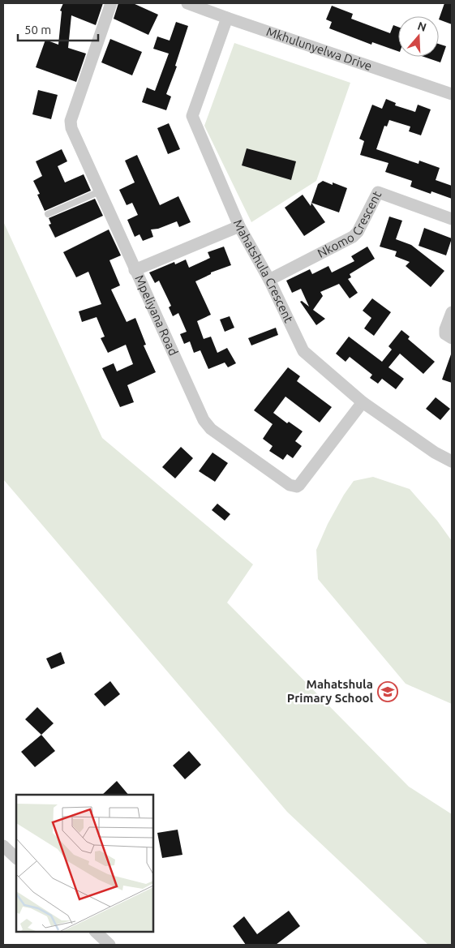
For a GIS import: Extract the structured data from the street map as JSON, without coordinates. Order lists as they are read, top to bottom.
{
  "streets": {
    "street": [
      "Mkhulunyelwa Drive",
      "Nkomo Crescent",
      "Mahatshula Crescent",
      "Mpeliyana Road"
    ]
  },
  "crossings": [
    ["Mkhulunyelwa Drive", "Mahatshula Crescent"],
    ["Nkomo Crescent", "Mahatshula Crescent"],
    ["Mahatshula Crescent", "Mpeliyana Road"]
  ],
  "places": {
    "school or university": ["Mahatshula Primary School"]
  },
  "scale_bar": "50 m",
  "north": "top"
}
